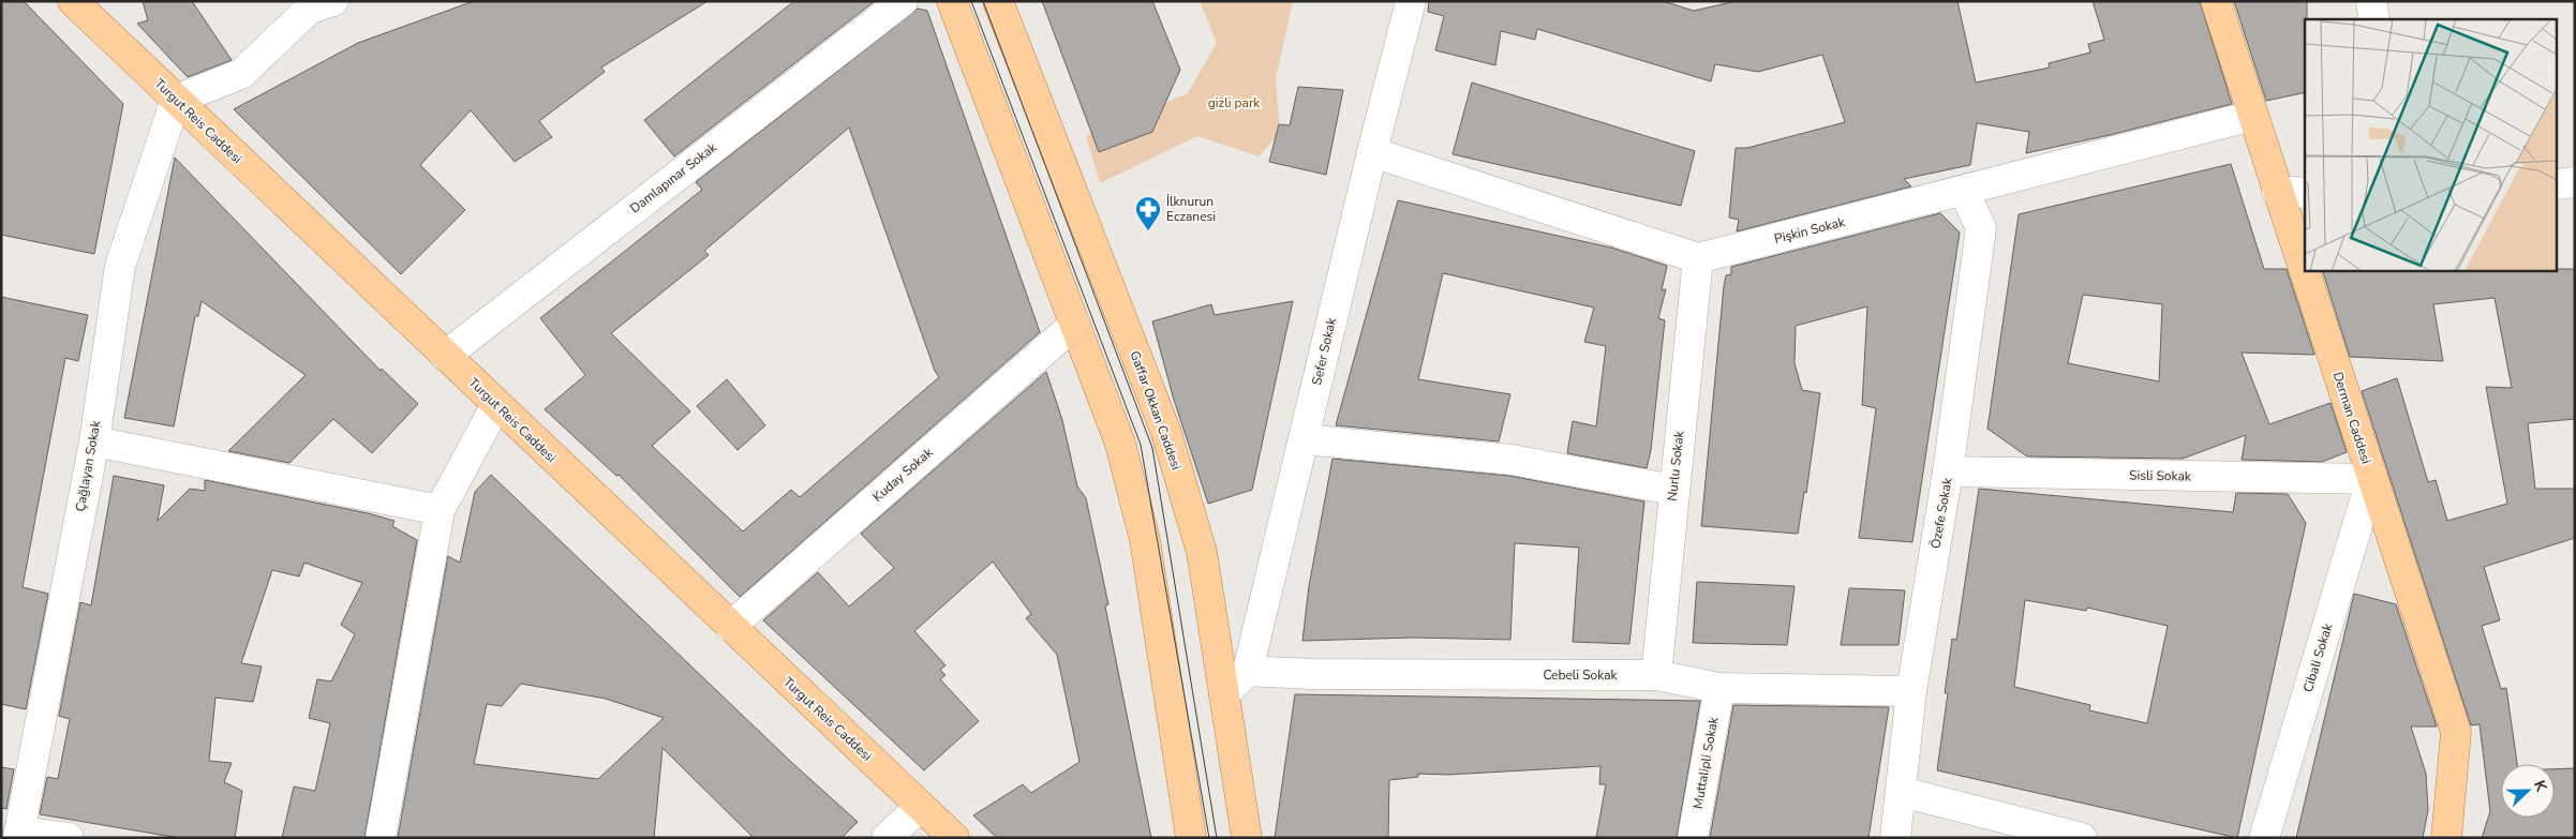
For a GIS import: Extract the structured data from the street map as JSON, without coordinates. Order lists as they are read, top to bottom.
{
  "streets": {
    "main road": ["Turgut Reis Caddesi", "Gaffar Okkan Caddesi", "Derman Caddesi"],
    "street": [
      "Damlapınar Sokak",
      "Pişkin Sokak",
      "Sefer Sokak",
      "Çağlayan Sokak",
      "Nurlu Sokak",
      "Kuday Sokak",
      "Sisli Sokak",
      "Özefe Sokak",
      "Cibali Sokak",
      "Cebeli Sokak",
      "Muttalipli Sokak"
    ]
  },
  "crossings": [
    ["Turgut Reis Caddesi", "Damlapınar Sokak"],
    ["Turgut Reis Caddesi", "Çağlayan Sokak"],
    ["Turgut Reis Caddesi", "Kuday Sokak"],
    ["Pişkin Sokak", "Derman Caddesi"],
    ["Pişkin Sokak", "Nurlu Sokak"],
    ["Pişkin Sokak", "Özefe Sokak"],
    ["Sefer Sokak", "Cebeli Sokak"],
    ["Derman Caddesi", "Sisli Sokak"],
    ["Derman Caddesi", "Cibali Sokak"],
    ["Nurlu Sokak", "Cebeli Sokak"],
    ["Sisli Sokak", "Özefe Sokak"],
    ["Sisli Sokak", "Cibali Sokak"],
    ["Özefe Sokak", "Cebeli Sokak"],
    ["Cebeli Sokak", "Muttalipli Sokak"]
  ],
  "parks": ["gizli park"],
  "places": {
    "pharmacy": ["İlknurun Eczanesi"]
  },
  "north": "right"
}
